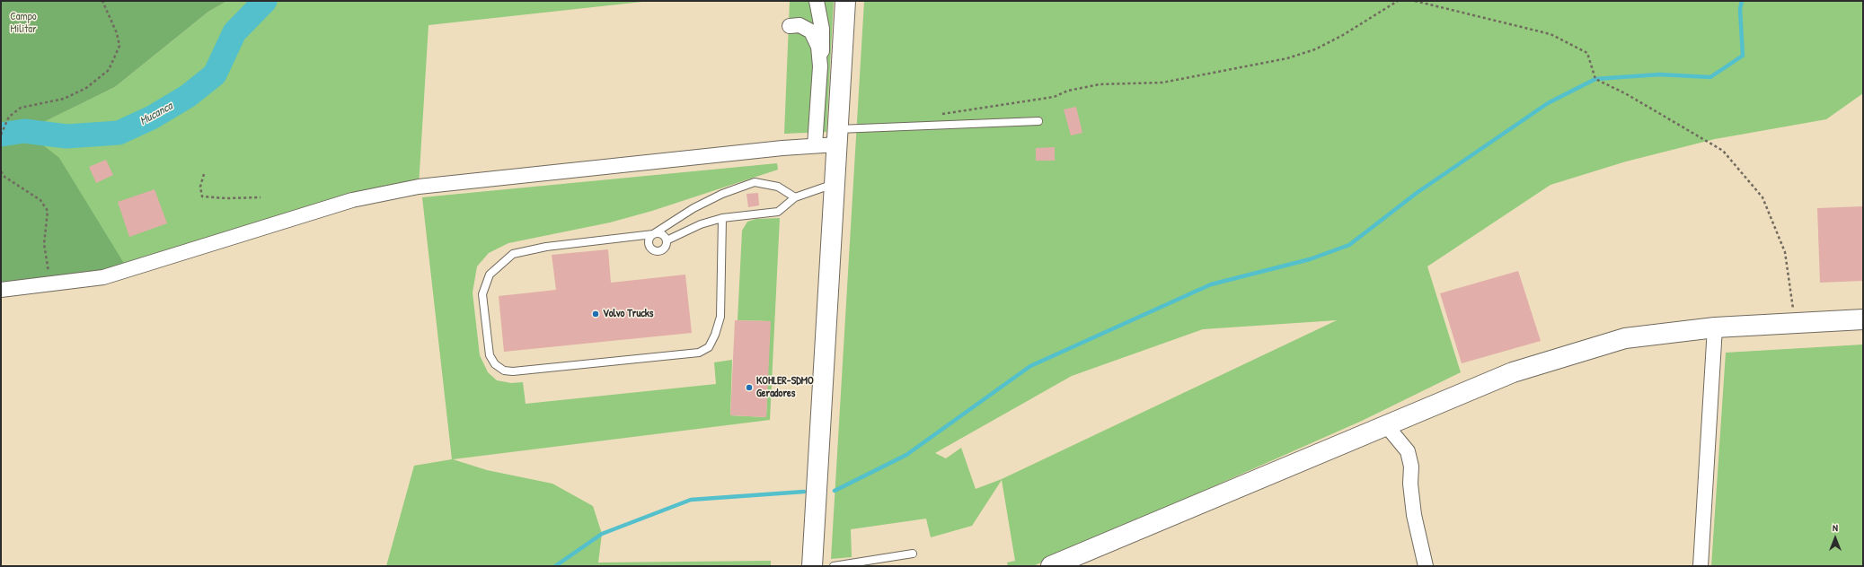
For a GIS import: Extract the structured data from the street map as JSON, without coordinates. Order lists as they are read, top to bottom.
{
  "water": ["Mucanca"],
  "parks": ["Campo Militar"],
  "places": ["Volvo Trucks", "KOHLER-SDMO Geradores"],
  "north": "top"
}
